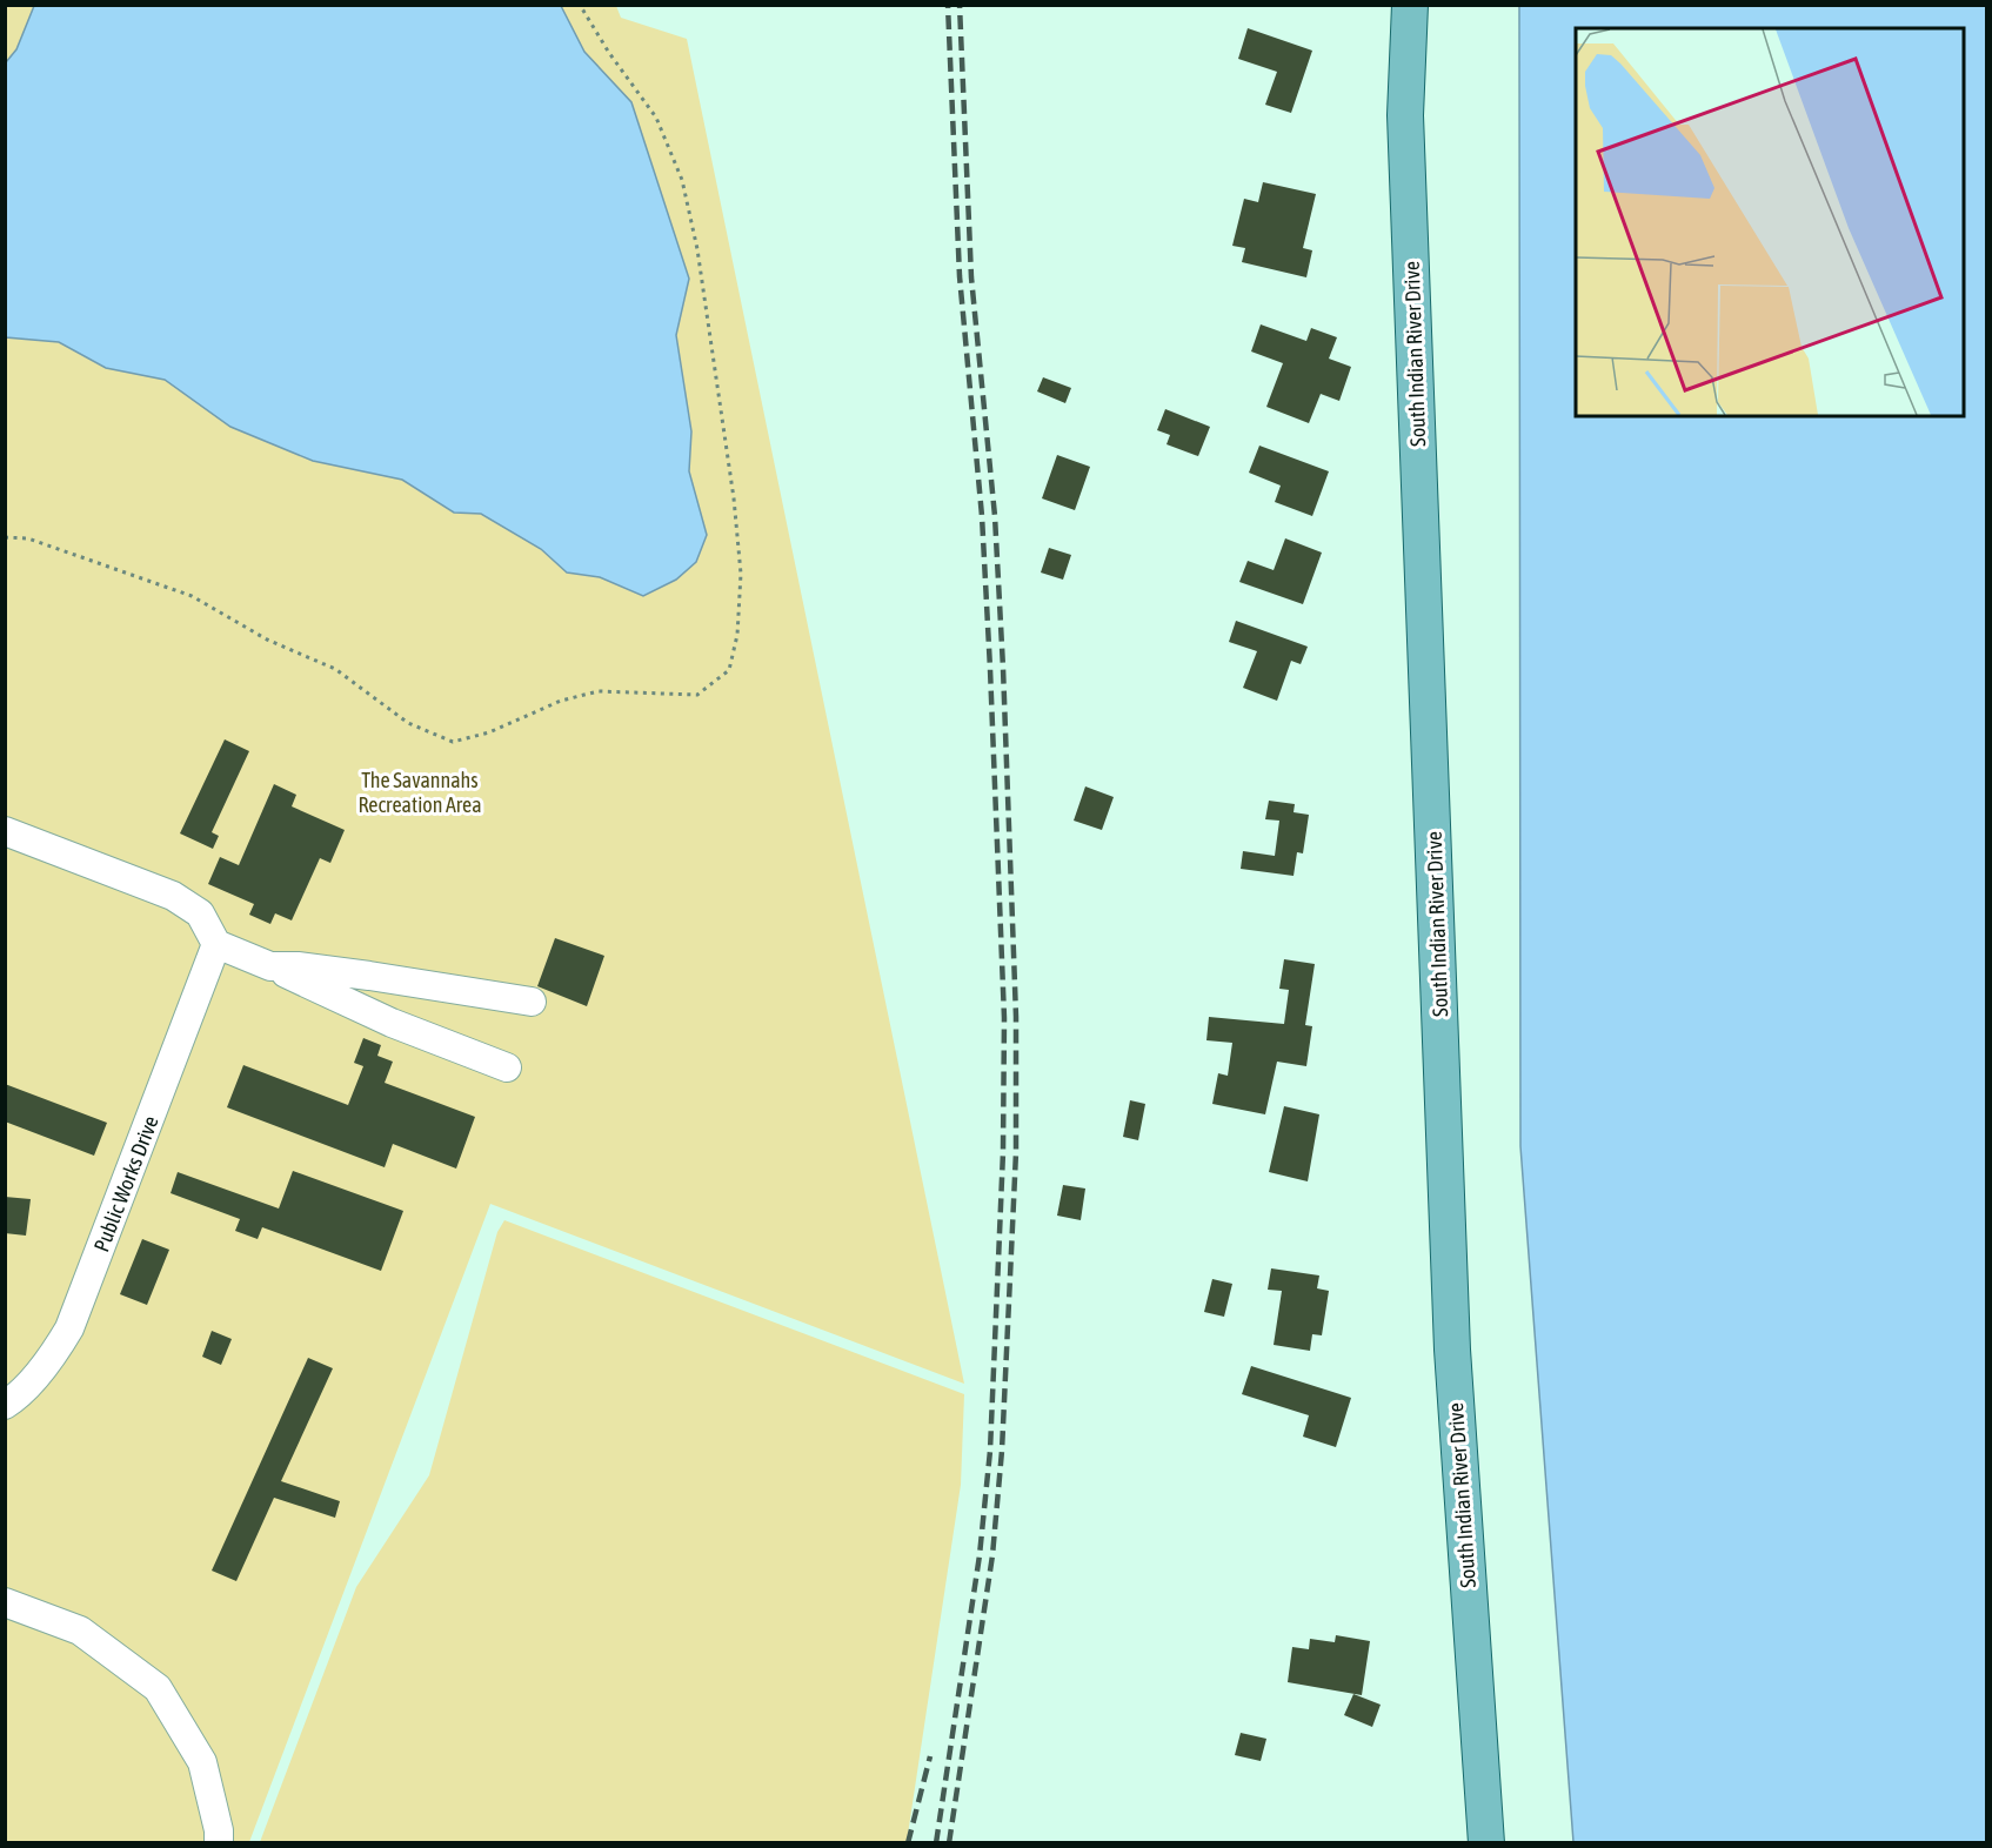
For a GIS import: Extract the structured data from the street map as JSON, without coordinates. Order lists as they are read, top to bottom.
{
  "streets": {
    "main road": ["South Indian River Drive"],
    "street": ["Public Works Drive"]
  },
  "parks": ["The Savannahs Recreation Area"]
}
